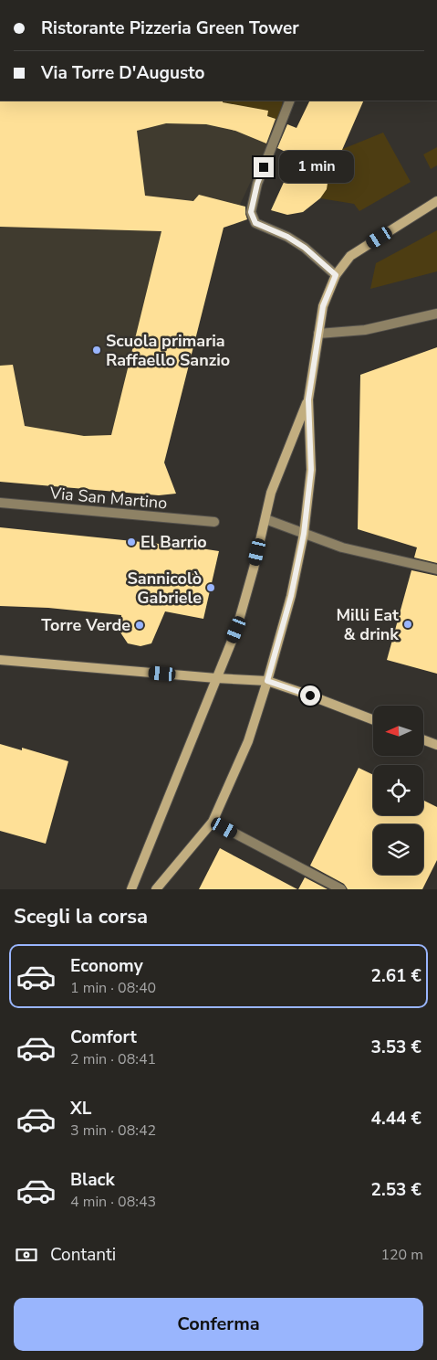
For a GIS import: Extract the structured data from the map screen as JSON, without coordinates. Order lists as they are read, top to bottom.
{
  "streets": {
    "street": ["Via San Martino"]
  },
  "places": [
    "Scuola primaria Raffaello Sanzio",
    "El Barrio",
    "Sannicolò Gabriele",
    "Milli Eat & drink",
    "Torre Verde"
  ],
  "north": "left",
  "page": {
    "banner": ["Ristorante Pizzeria Green Tower", "Via Torre D'Augusto"],
    "bubble": "1 min",
    "heading": "Scegli la corsa",
    "list": [
      {
        "name": "Economy",
        "note": "1 min · 08:40",
        "value": "2.61 €"
      },
      {
        "name": "Comfort",
        "note": "2 min · 08:41",
        "value": "3.53 €"
      },
      {
        "name": "XL",
        "note": "3 min · 08:42",
        "value": "4.44 €"
      },
      {
        "name": "Black",
        "note": "4 min · 08:43",
        "value": "2.53 €"
      }
    ],
    "pay": ["Contanti", "120 m"],
    "buttons": "Conferma"
  }
}
